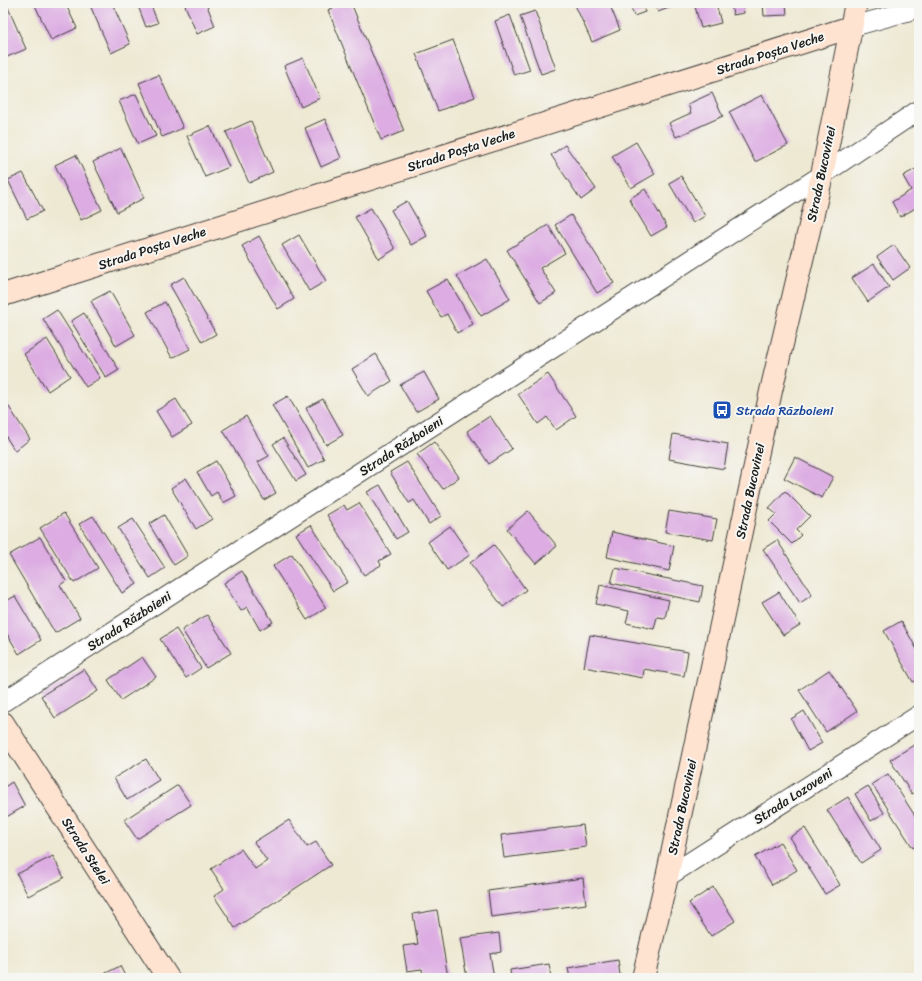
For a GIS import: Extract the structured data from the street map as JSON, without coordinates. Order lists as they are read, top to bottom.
{
  "streets": {
    "street": [
      "Strada Poșta Veche",
      "Strada Bucovinei",
      "Strada Războieni",
      "Strada Lozoveni",
      "Strada Stelei"
    ]
  },
  "crossings": [
    ["Strada Poșta Veche", "Strada Bucovinei"],
    ["Strada Bucovinei", "Strada Războieni"],
    ["Strada Bucovinei", "Strada Lozoveni"]
  ],
  "places": {
    "bus stop": ["Strada Războieni"]
  }
}
